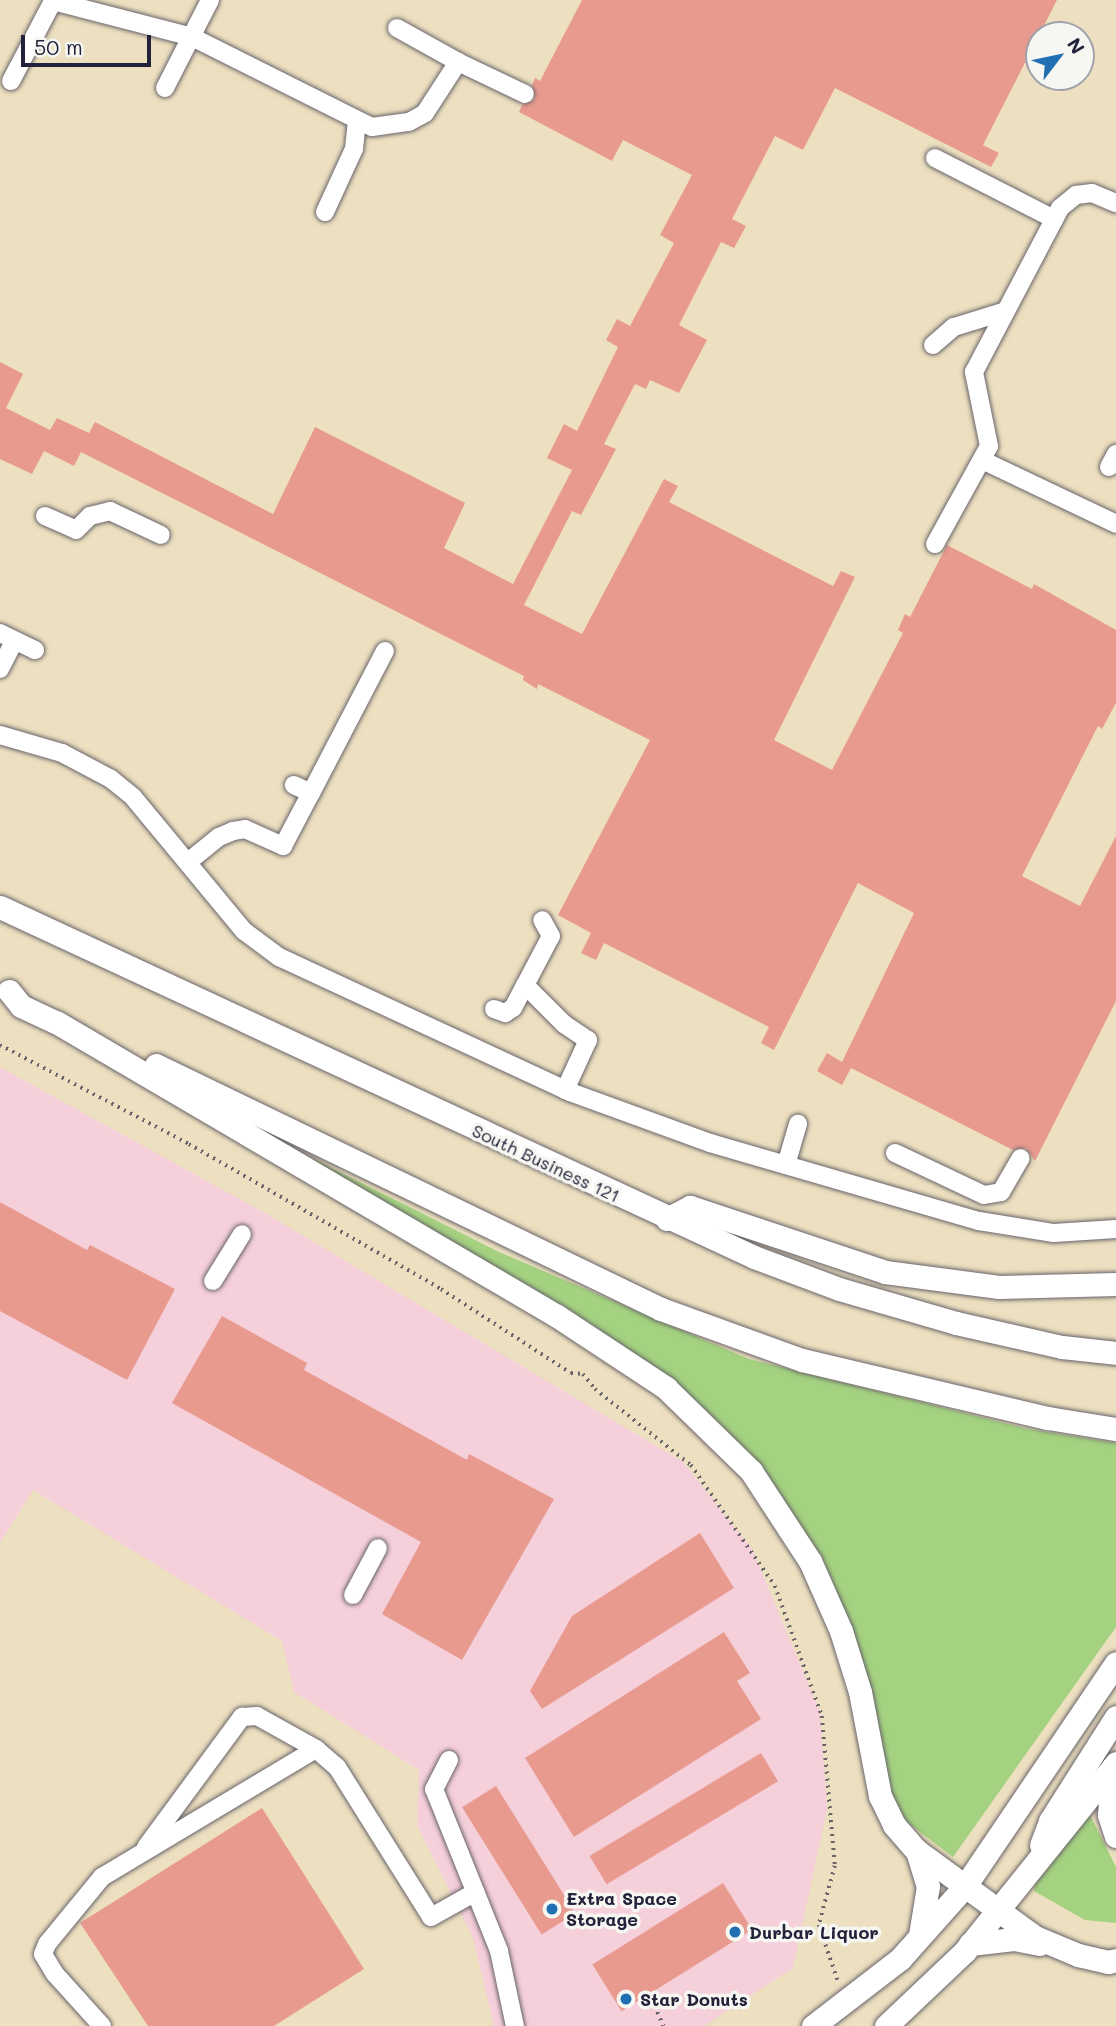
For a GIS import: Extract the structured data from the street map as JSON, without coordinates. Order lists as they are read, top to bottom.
{
  "streets": {
    "main road": ["South Business 121"]
  },
  "places": ["Extra Space Storage", "Durbar Liquor", "Star Donuts"],
  "scale_bar": "50 m",
  "north": "top right"
}
